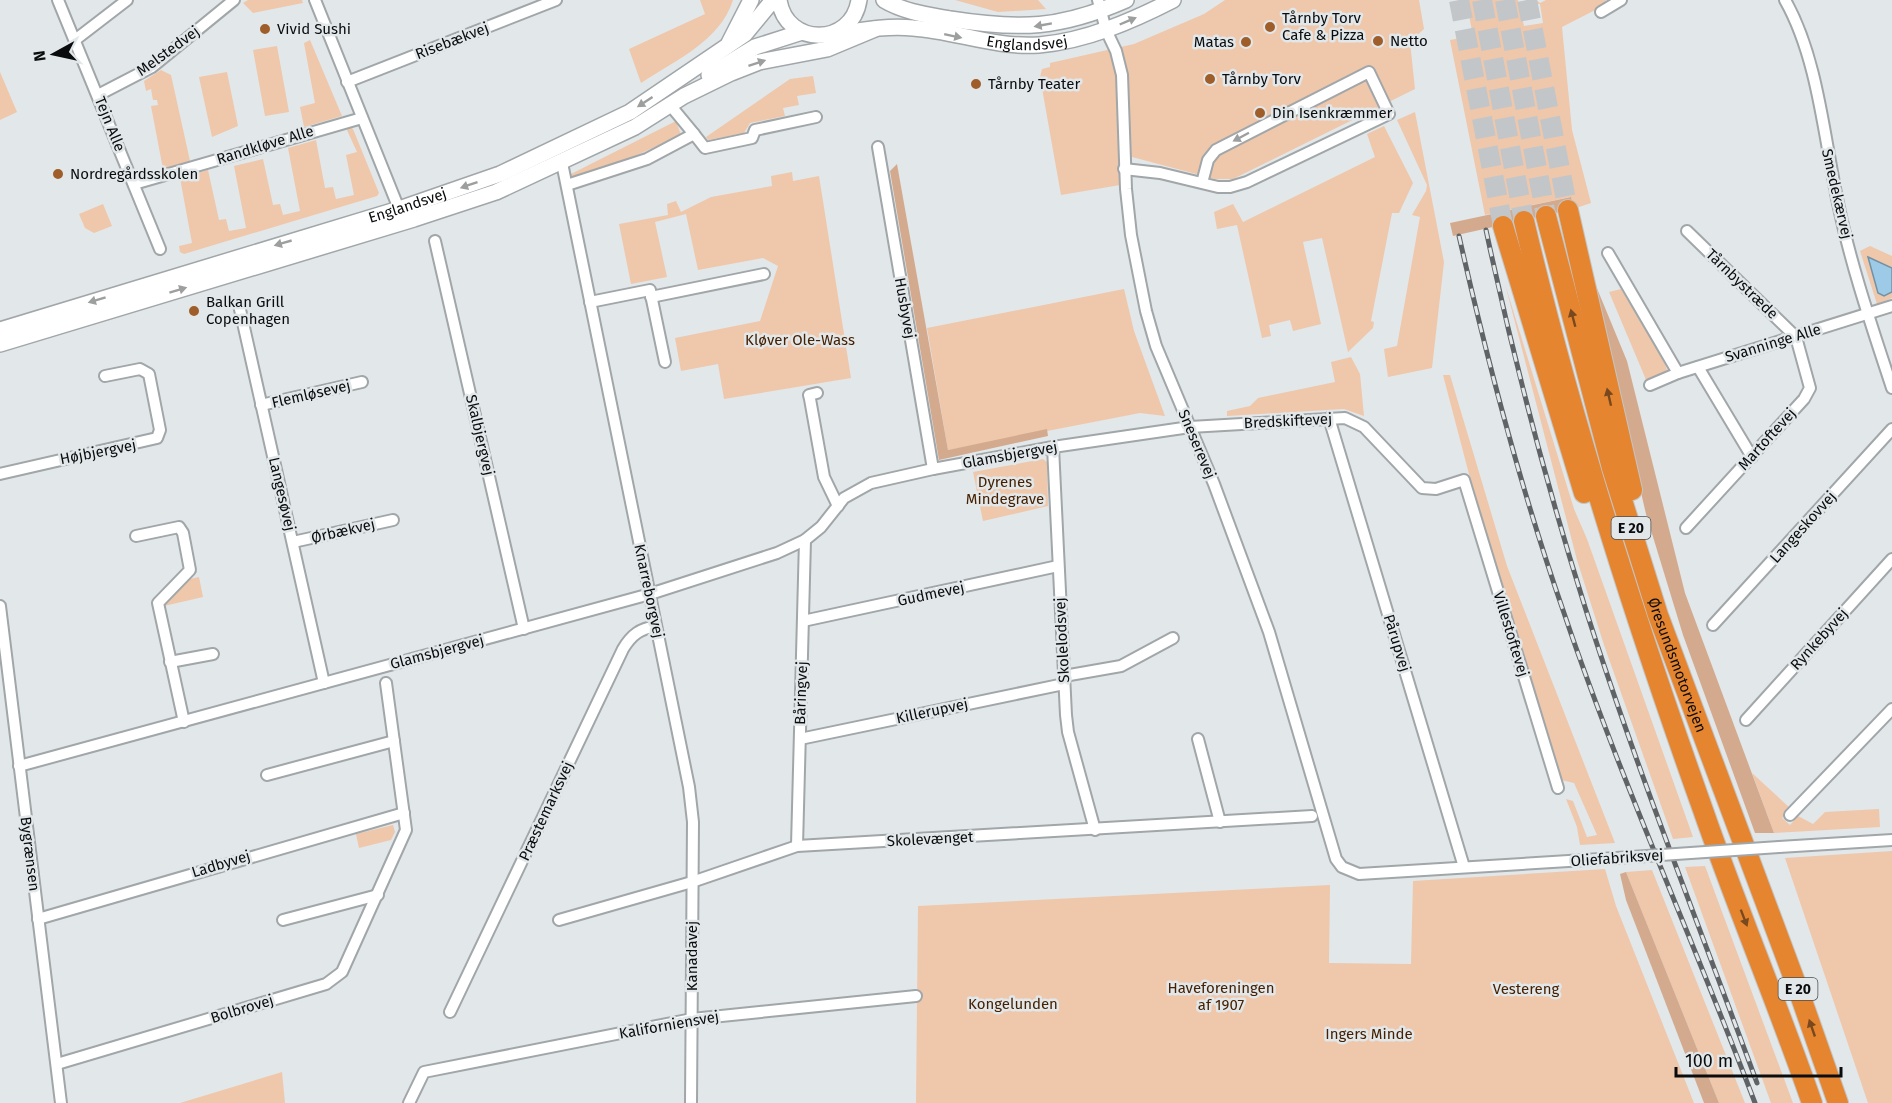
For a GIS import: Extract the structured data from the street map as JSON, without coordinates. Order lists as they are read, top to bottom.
{
  "streets": {
    "highway": ["E 20", "Øresundsmotorvejen"],
    "street": [
      "Englandsvej",
      "Risebækvej",
      "Melstedvej",
      "Tejn Alle",
      "Randkløve Alle",
      "Smedekærvej",
      "Tårnbystræde",
      "Husbyvej",
      "Svanninge Alle",
      "Flemløsevej",
      "Bredskiftevej",
      "Skalbjergvej",
      "Martoftevej",
      "Sneserevej",
      "Højbjergvej",
      "Glamsbjergvej",
      "Langesøvej",
      "Langeskovvej",
      "Ørbækvej",
      "Knarreborgvej",
      "Gudmevej",
      "Villestoftevej",
      "Rynkebyvej",
      "Skolelodsvej",
      "Pårupvej",
      "Båringvej",
      "Killerupvej",
      "Præstemarksvej",
      "Skolevænget",
      "Bygrænsen",
      "Oliefabriksvej",
      "Ladbyvej",
      "Kanadavej",
      "Bolbrovej",
      "Kaliforniensvej"
    ]
  },
  "crossings": [
    ["Englandsvej", "Sneserevej"],
    ["Englandsvej", "Knarreborgvej"],
    ["Melstedvej", "Tejn Alle"],
    ["Tejn Alle", "Randkløve Alle"],
    ["Smedekærvej", "Svanninge Alle"],
    ["Tårnbystræde", "Svanninge Alle"],
    ["Tårnbystræde", "Martoftevej"],
    ["Husbyvej", "Glamsbjergvej"],
    ["Svanninge Alle", "Martoftevej"],
    ["Flemløsevej", "Langesøvej"],
    ["Bredskiftevej", "Sneserevej"],
    ["Bredskiftevej", "Glamsbjergvej"],
    ["Bredskiftevej", "Villestoftevej"],
    ["Bredskiftevej", "Pårupvej"],
    ["Skalbjergvej", "Glamsbjergvej"],
    ["Sneserevej", "Glamsbjergvej"],
    ["Sneserevej", "Oliefabriksvej"],
    ["Glamsbjergvej", "Langesøvej"],
    ["Glamsbjergvej", "Knarreborgvej"],
    ["Glamsbjergvej", "Skolelodsvej"],
    ["Glamsbjergvej", "Båringvej"],
    ["Glamsbjergvej", "Bygrænsen"],
    ["Langesøvej", "Ørbækvej"],
    ["Knarreborgvej", "Præstemarksvej"],
    ["Knarreborgvej", "Skolevænget"],
    ["Knarreborgvej", "Kanadavej"],
    ["Gudmevej", "Skolelodsvej"],
    ["Gudmevej", "Båringvej"],
    ["Skolelodsvej", "Killerupvej"],
    ["Skolelodsvej", "Skolevænget"],
    ["Pårupvej", "Oliefabriksvej"],
    ["Båringvej", "Killerupvej"],
    ["Båringvej", "Skolevænget"],
    ["Skolevænget", "Kanadavej"],
    ["Bygrænsen", "Ladbyvej"],
    ["Bygrænsen", "Bolbrovej"],
    ["Ladbyvej", "Bolbrovej"],
    ["Kanadavej", "Kaliforniensvej"]
  ],
  "parks": [
    "Kløver Ole-Wass",
    "Dyrenes Mindegrave",
    "Haveforeningen af 1907",
    "Vestereng",
    "Kongelunden",
    "Ingers Minde"
  ],
  "places": [
    "Tårnby Torv Cafe & Pizza",
    "Vivid Sushi",
    "Netto",
    "Matas",
    "Tårnby Torv",
    "Tårnby Teater",
    "Din Isenkræmmer",
    "Nordregårdsskolen",
    "Balkan Grill Copenhagen"
  ],
  "scale_bar": "100 m",
  "north": "left"
}
